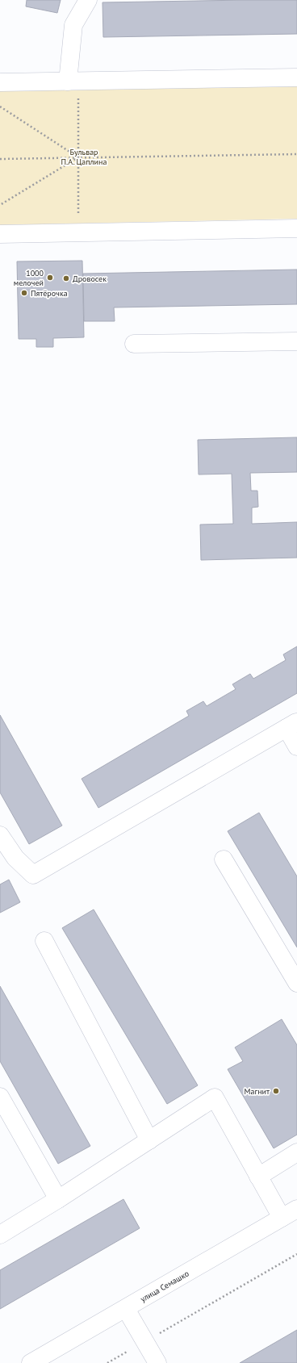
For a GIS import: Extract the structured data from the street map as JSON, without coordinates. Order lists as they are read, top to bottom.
{
  "streets": {
    "street": ["улица Семашко"]
  },
  "parks": ["Бульвар П.А. Цаплина"],
  "places": [
    "1000 мелочей",
    "Дровосек",
    "Пятёрочка",
    "Магнит"
  ]
}
